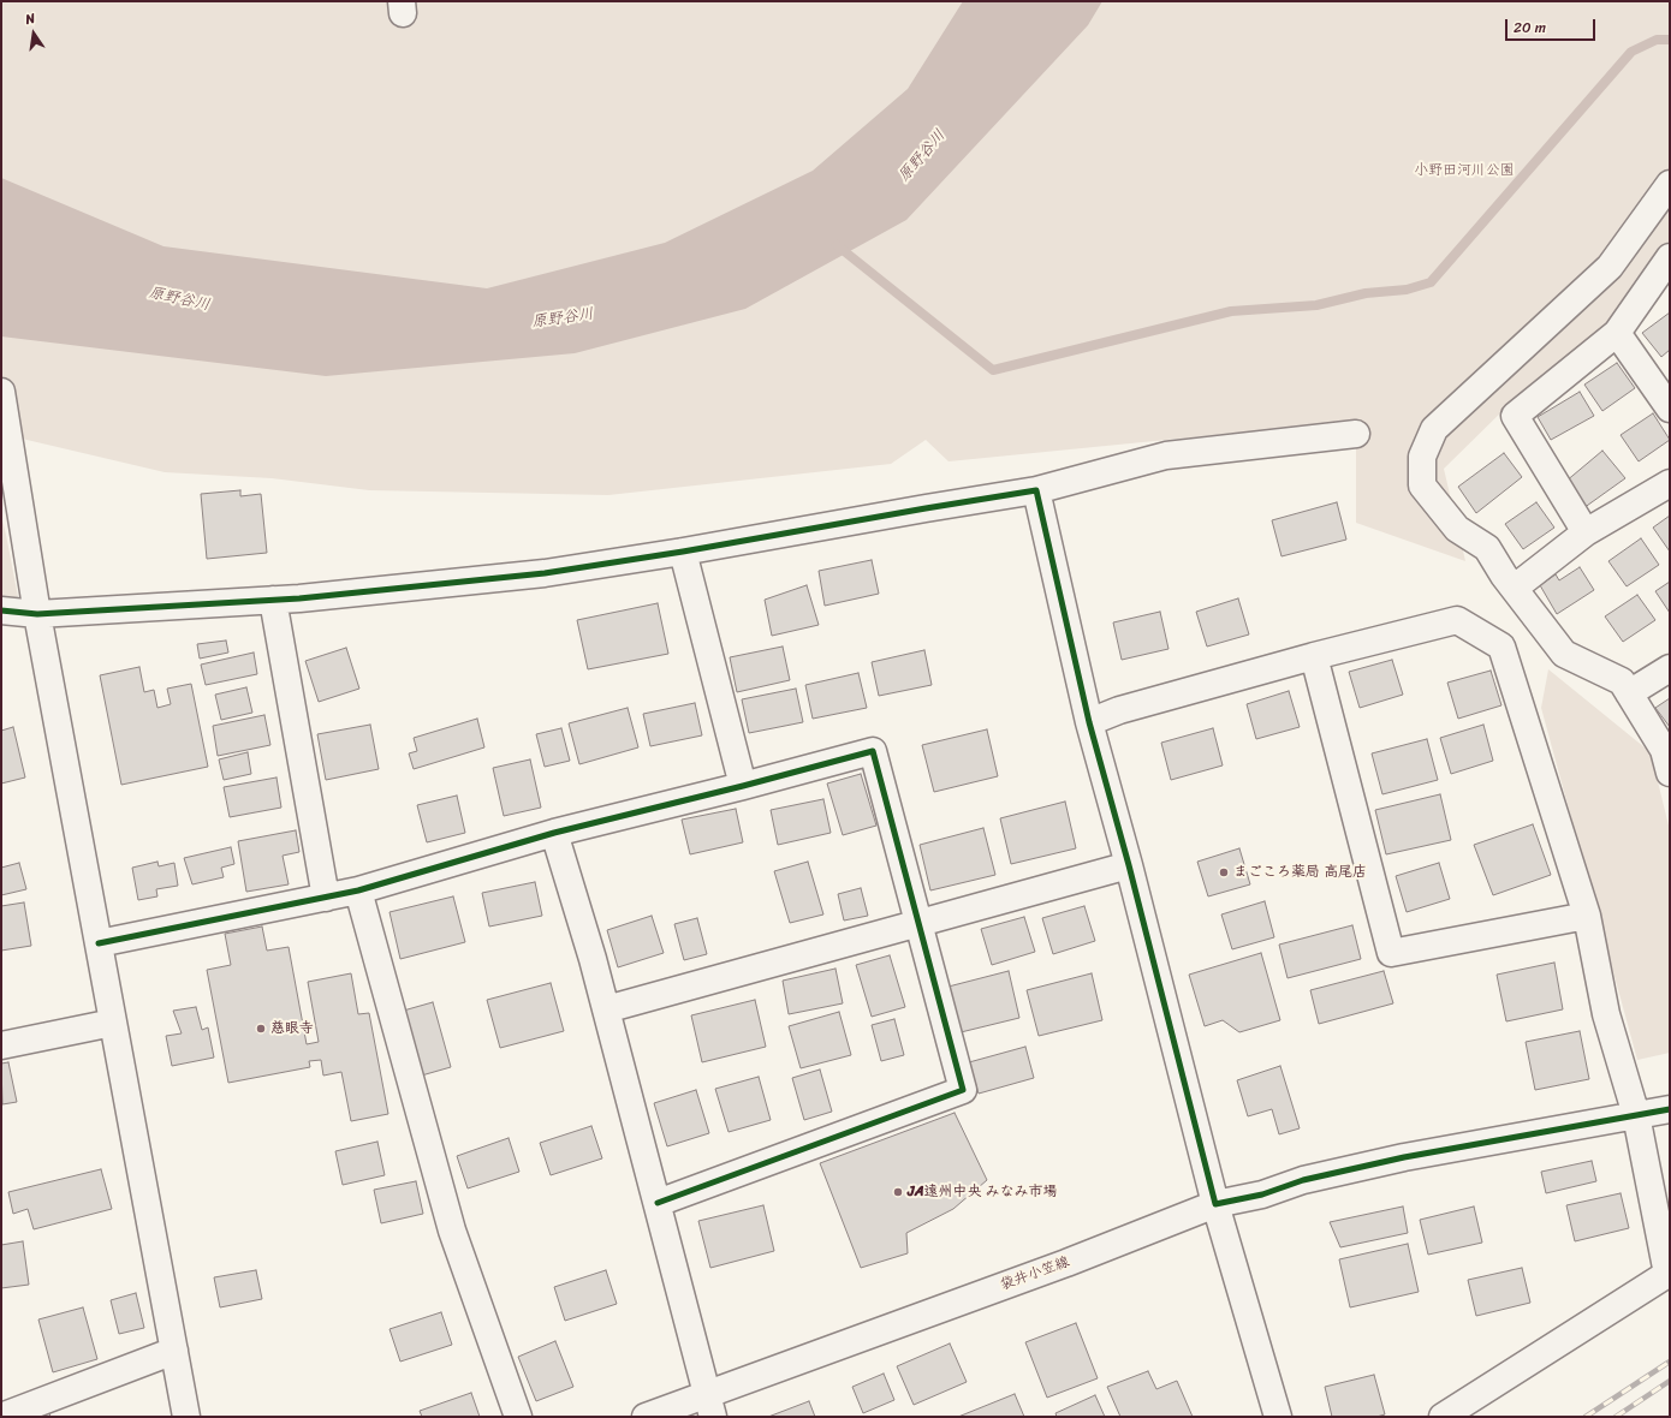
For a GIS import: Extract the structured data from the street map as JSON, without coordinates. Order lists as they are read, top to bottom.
{
  "streets": {
    "street": ["袋井小笠線"]
  },
  "water": ["原野谷川"],
  "parks": ["小野田河川公園"],
  "places": ["まごころ薬局 高尾店", "慈眼寺", "JA遠州中央 みなみ市場"],
  "scale_bar": "20 m",
  "north": "top"
}
